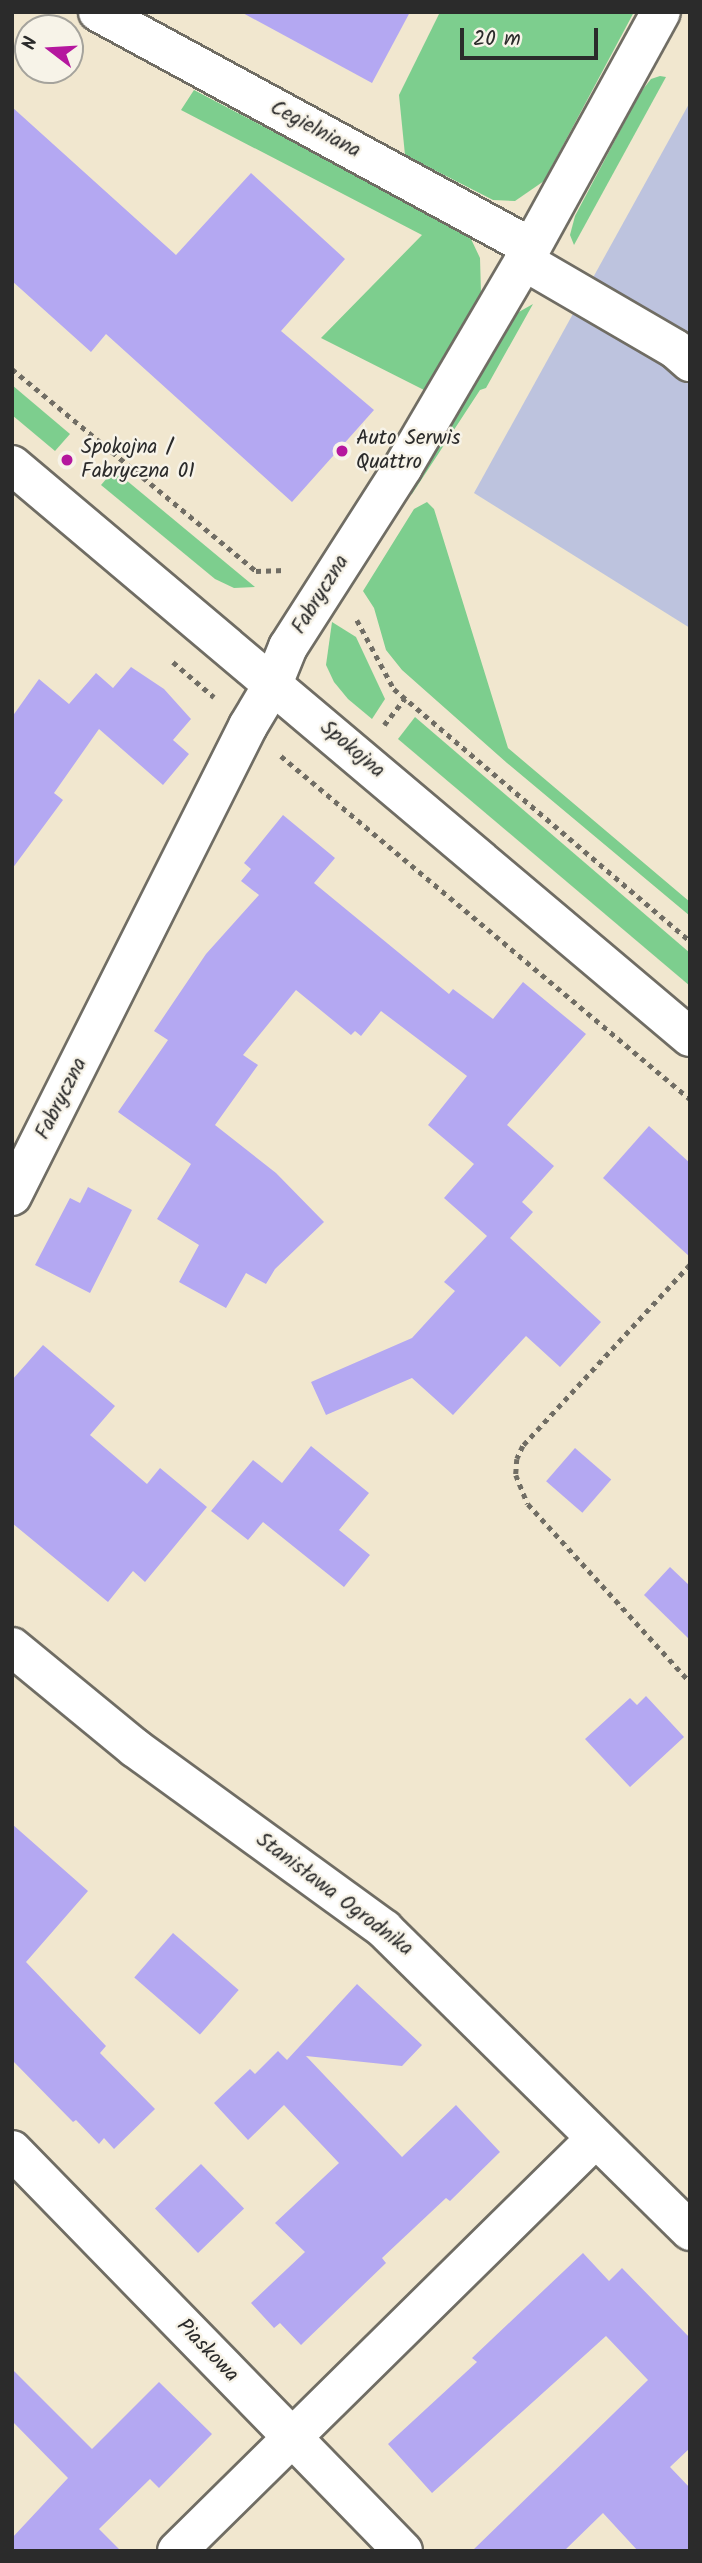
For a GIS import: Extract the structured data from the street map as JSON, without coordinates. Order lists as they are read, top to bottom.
{
  "streets": {
    "street": [
      "Cegielniana",
      "Fabryczna",
      "Spokojna",
      "Stanisława Ogrodnika",
      "Piaskowa"
    ]
  },
  "crossings": [
    ["Cegielniana", "Fabryczna"],
    ["Fabryczna", "Spokojna"]
  ],
  "places": ["Auto Serwis Quattro", "Spokojna / Fabryczna 01"],
  "scale_bar": "20 m",
  "north": "left"
}
